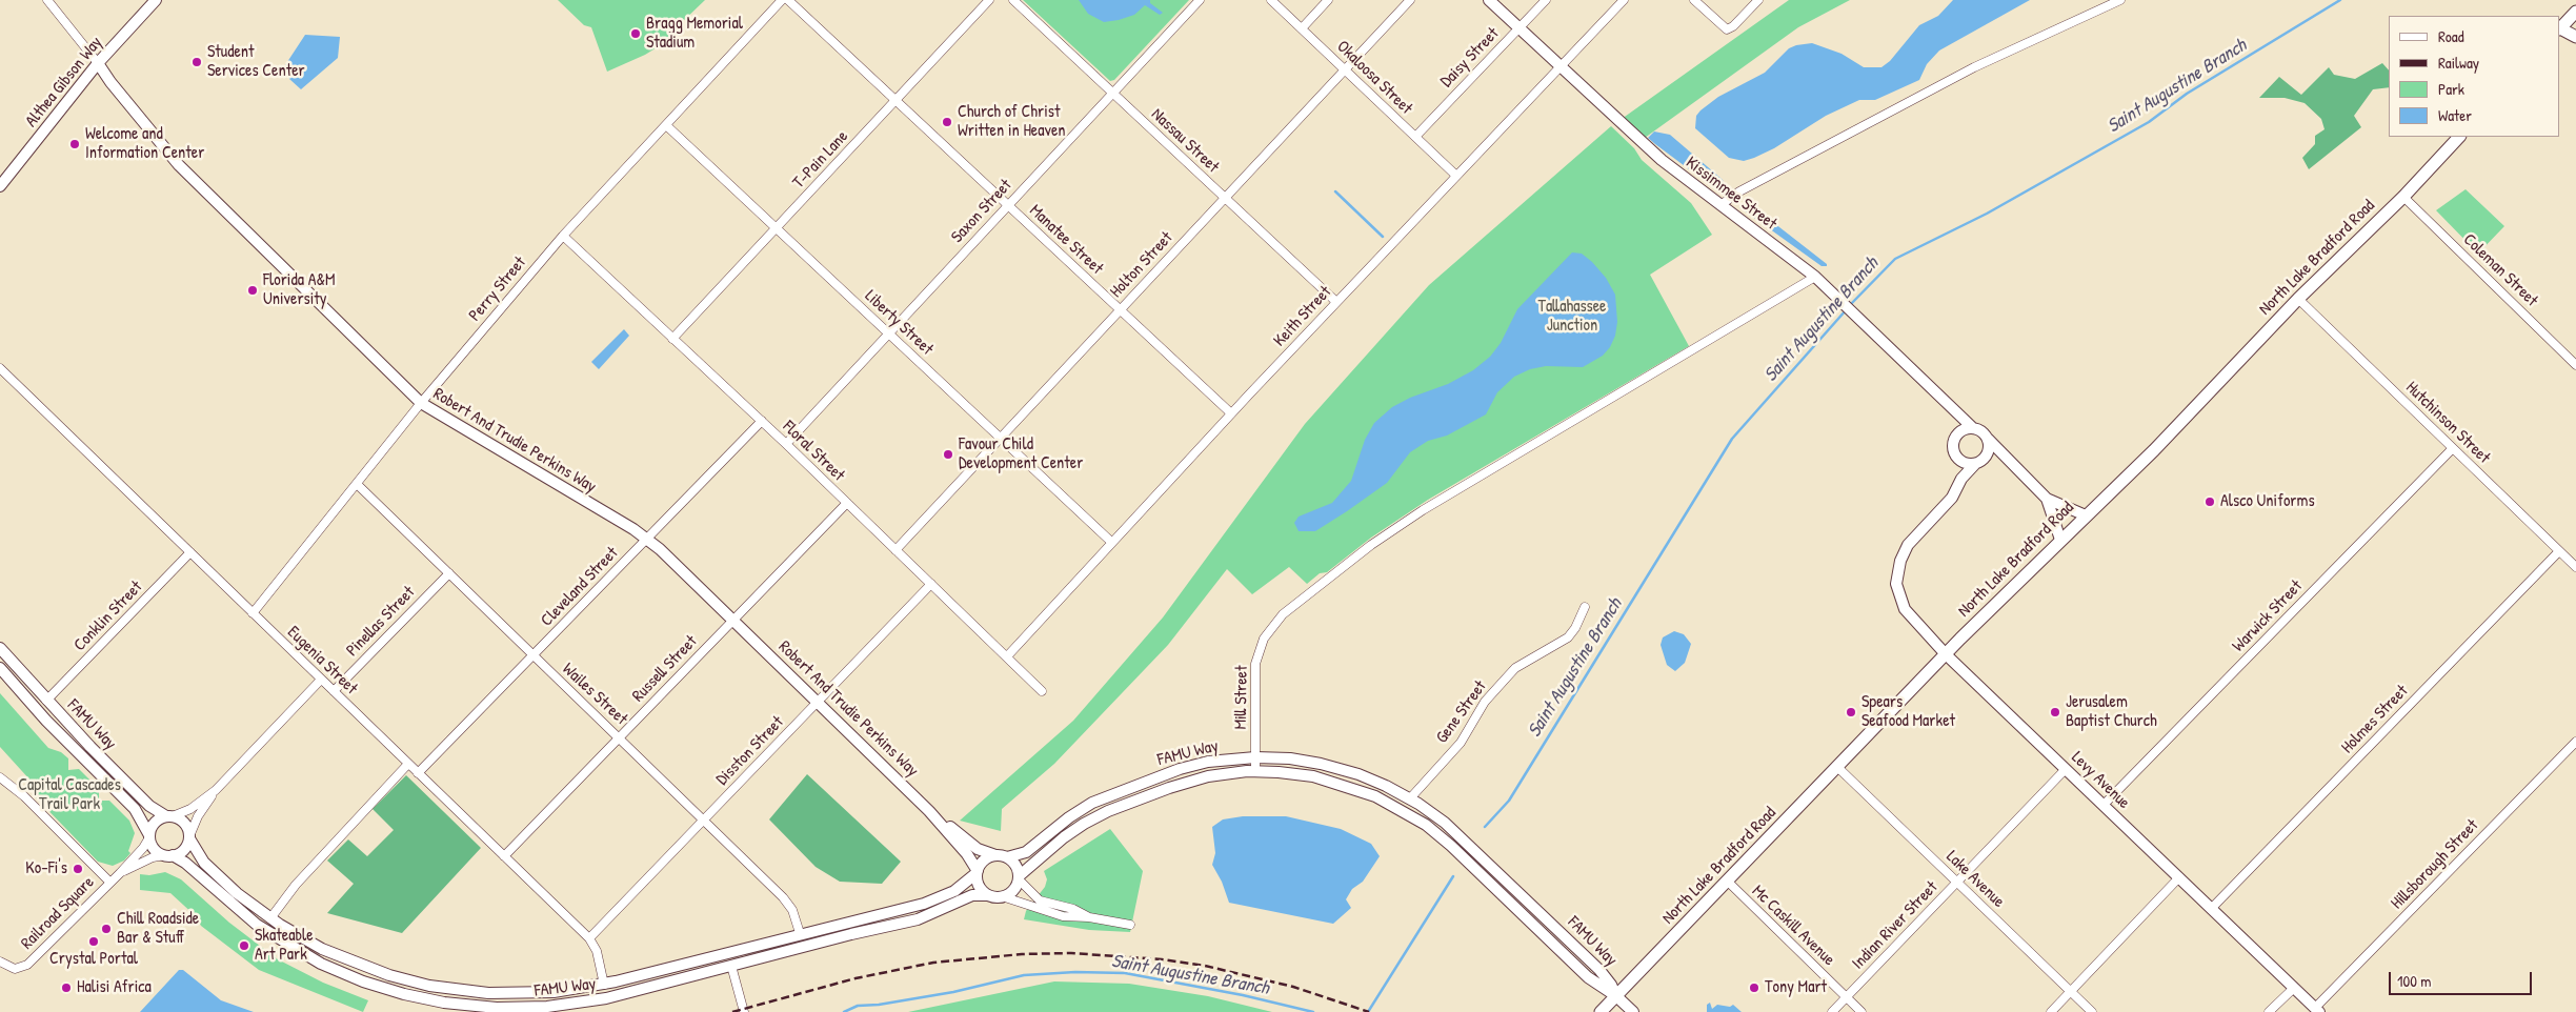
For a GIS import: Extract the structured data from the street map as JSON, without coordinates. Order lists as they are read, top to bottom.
{
  "streets": {
    "main road": ["North Lake Bradford Road"],
    "street": [
      "Daisy Street",
      "Okaloosa Street",
      "Althea Gibson Way",
      "Nassau Street",
      "T-Pain Lane",
      "Kissimmee Street",
      "Saxon Street",
      "Manatee Street",
      "Holton Street",
      "Coleman Street",
      "Perry Street",
      "Keith Street",
      "Liberty Street",
      "Hutchinson Street",
      "Robert And Trudie Perkins Way",
      "Floral Street",
      "Cleveland Street",
      "Conklin Street",
      "Warwick Street",
      "Pinellas Street",
      "Eugenia Street",
      "Russell Street",
      "Wailes Street",
      "Mill Street",
      "Gene Street",
      "Holmes Street",
      "FAMU Way",
      "Disston Street",
      "Levy Avenue",
      "Hillsborough Street",
      "Lake Avenue",
      "Railroad Square",
      "Mc Caskill Avenue",
      "Indian River Street"
    ]
  },
  "crossings": [
    ["Daisy Street", "Okaloosa Street"],
    ["Daisy Street", "Kissimmee Street"],
    ["Okaloosa Street", "Holton Street"],
    ["Okaloosa Street", "Keith Street"],
    ["Althea Gibson Way", "Robert And Trudie Perkins Way"],
    ["Nassau Street", "Saxon Street"],
    ["Nassau Street", "Holton Street"],
    ["Nassau Street", "Keith Street"],
    ["T-Pain Lane", "Manatee Street"],
    ["T-Pain Lane", "Liberty Street"],
    ["T-Pain Lane", "Floral Street"],
    ["Kissimmee Street", "Keith Street"],
    ["Kissimmee Street", "Mill Street"],
    ["Kissimmee Street", "Levy Avenue"],
    ["Saxon Street", "Manatee Street"],
    ["Saxon Street", "Liberty Street"],
    ["Saxon Street", "Floral Street"],
    ["Manatee Street", "Holton Street"],
    ["Manatee Street", "Keith Street"],
    ["North Lake Bradford Road", "Coleman Street"],
    ["North Lake Bradford Road", "Hutchinson Street"],
    ["North Lake Bradford Road", "FAMU Way"],
    ["North Lake Bradford Road", "Levy Avenue"],
    ["North Lake Bradford Road", "Lake Avenue"],
    ["North Lake Bradford Road", "Mc Caskill Avenue"],
    ["Holton Street", "Liberty Street"],
    ["Holton Street", "Floral Street"],
    ["Perry Street", "Liberty Street"],
    ["Perry Street", "Robert And Trudie Perkins Way"],
    ["Perry Street", "Floral Street"],
    ["Perry Street", "Eugenia Street"],
    ["Perry Street", "Wailes Street"],
    ["Keith Street", "Liberty Street"],
    ["Keith Street", "Floral Street"],
    ["Hutchinson Street", "Warwick Street"],
    ["Hutchinson Street", "Holmes Street"],
    ["Robert And Trudie Perkins Way", "Cleveland Street"],
    ["Robert And Trudie Perkins Way", "Russell Street"],
    ["Robert And Trudie Perkins Way", "FAMU Way"],
    ["Robert And Trudie Perkins Way", "Disston Street"],
    ["Floral Street", "Cleveland Street"],
    ["Floral Street", "Russell Street"],
    ["Floral Street", "Disston Street"],
    ["Cleveland Street", "Eugenia Street"],
    ["Cleveland Street", "Wailes Street"],
    ["Conklin Street", "Eugenia Street"],
    ["Conklin Street", "FAMU Way"],
    ["Warwick Street", "Levy Avenue"],
    ["Pinellas Street", "Eugenia Street"],
    ["Pinellas Street", "Wailes Street"],
    ["Eugenia Street", "Russell Street"],
    ["Eugenia Street", "FAMU Way"],
    ["Eugenia Street", "Disston Street"],
    ["Russell Street", "Wailes Street"],
    ["Wailes Street", "FAMU Way"],
    ["Wailes Street", "Disston Street"],
    ["Mill Street", "FAMU Way"],
    ["Gene Street", "FAMU Way"],
    ["Holmes Street", "Levy Avenue"],
    ["FAMU Way", "Railroad Square"],
    ["Levy Avenue", "Hillsborough Street"],
    ["Levy Avenue", "Indian River Street"],
    ["Lake Avenue", "Indian River Street"],
    ["Mc Caskill Avenue", "Indian River Street"]
  ],
  "water": ["Saint Augustine Branch"],
  "parks": ["Tallahassee Junction", "Capital Cascades Trail Park"],
  "places": [
    "Bragg Memorial Stadium",
    "Student Services Center",
    "Church of Christ Written in Heaven",
    "Welcome and Information Center",
    "Florida A&M University",
    "Favour Child Development Center",
    "Alsco Uniforms",
    "Spears Seafood Market",
    "Jerusalem Baptist Church",
    "Ko-Fi's",
    "Chill Roadside Bar & Stuff",
    "Crystal Portal",
    "Skateable Art Park",
    "Halisi Africa",
    "Tony Mart"
  ],
  "legend": [
    "Road",
    "Railway",
    "Park",
    "Water"
  ],
  "scale_bar": "100 m"
}
